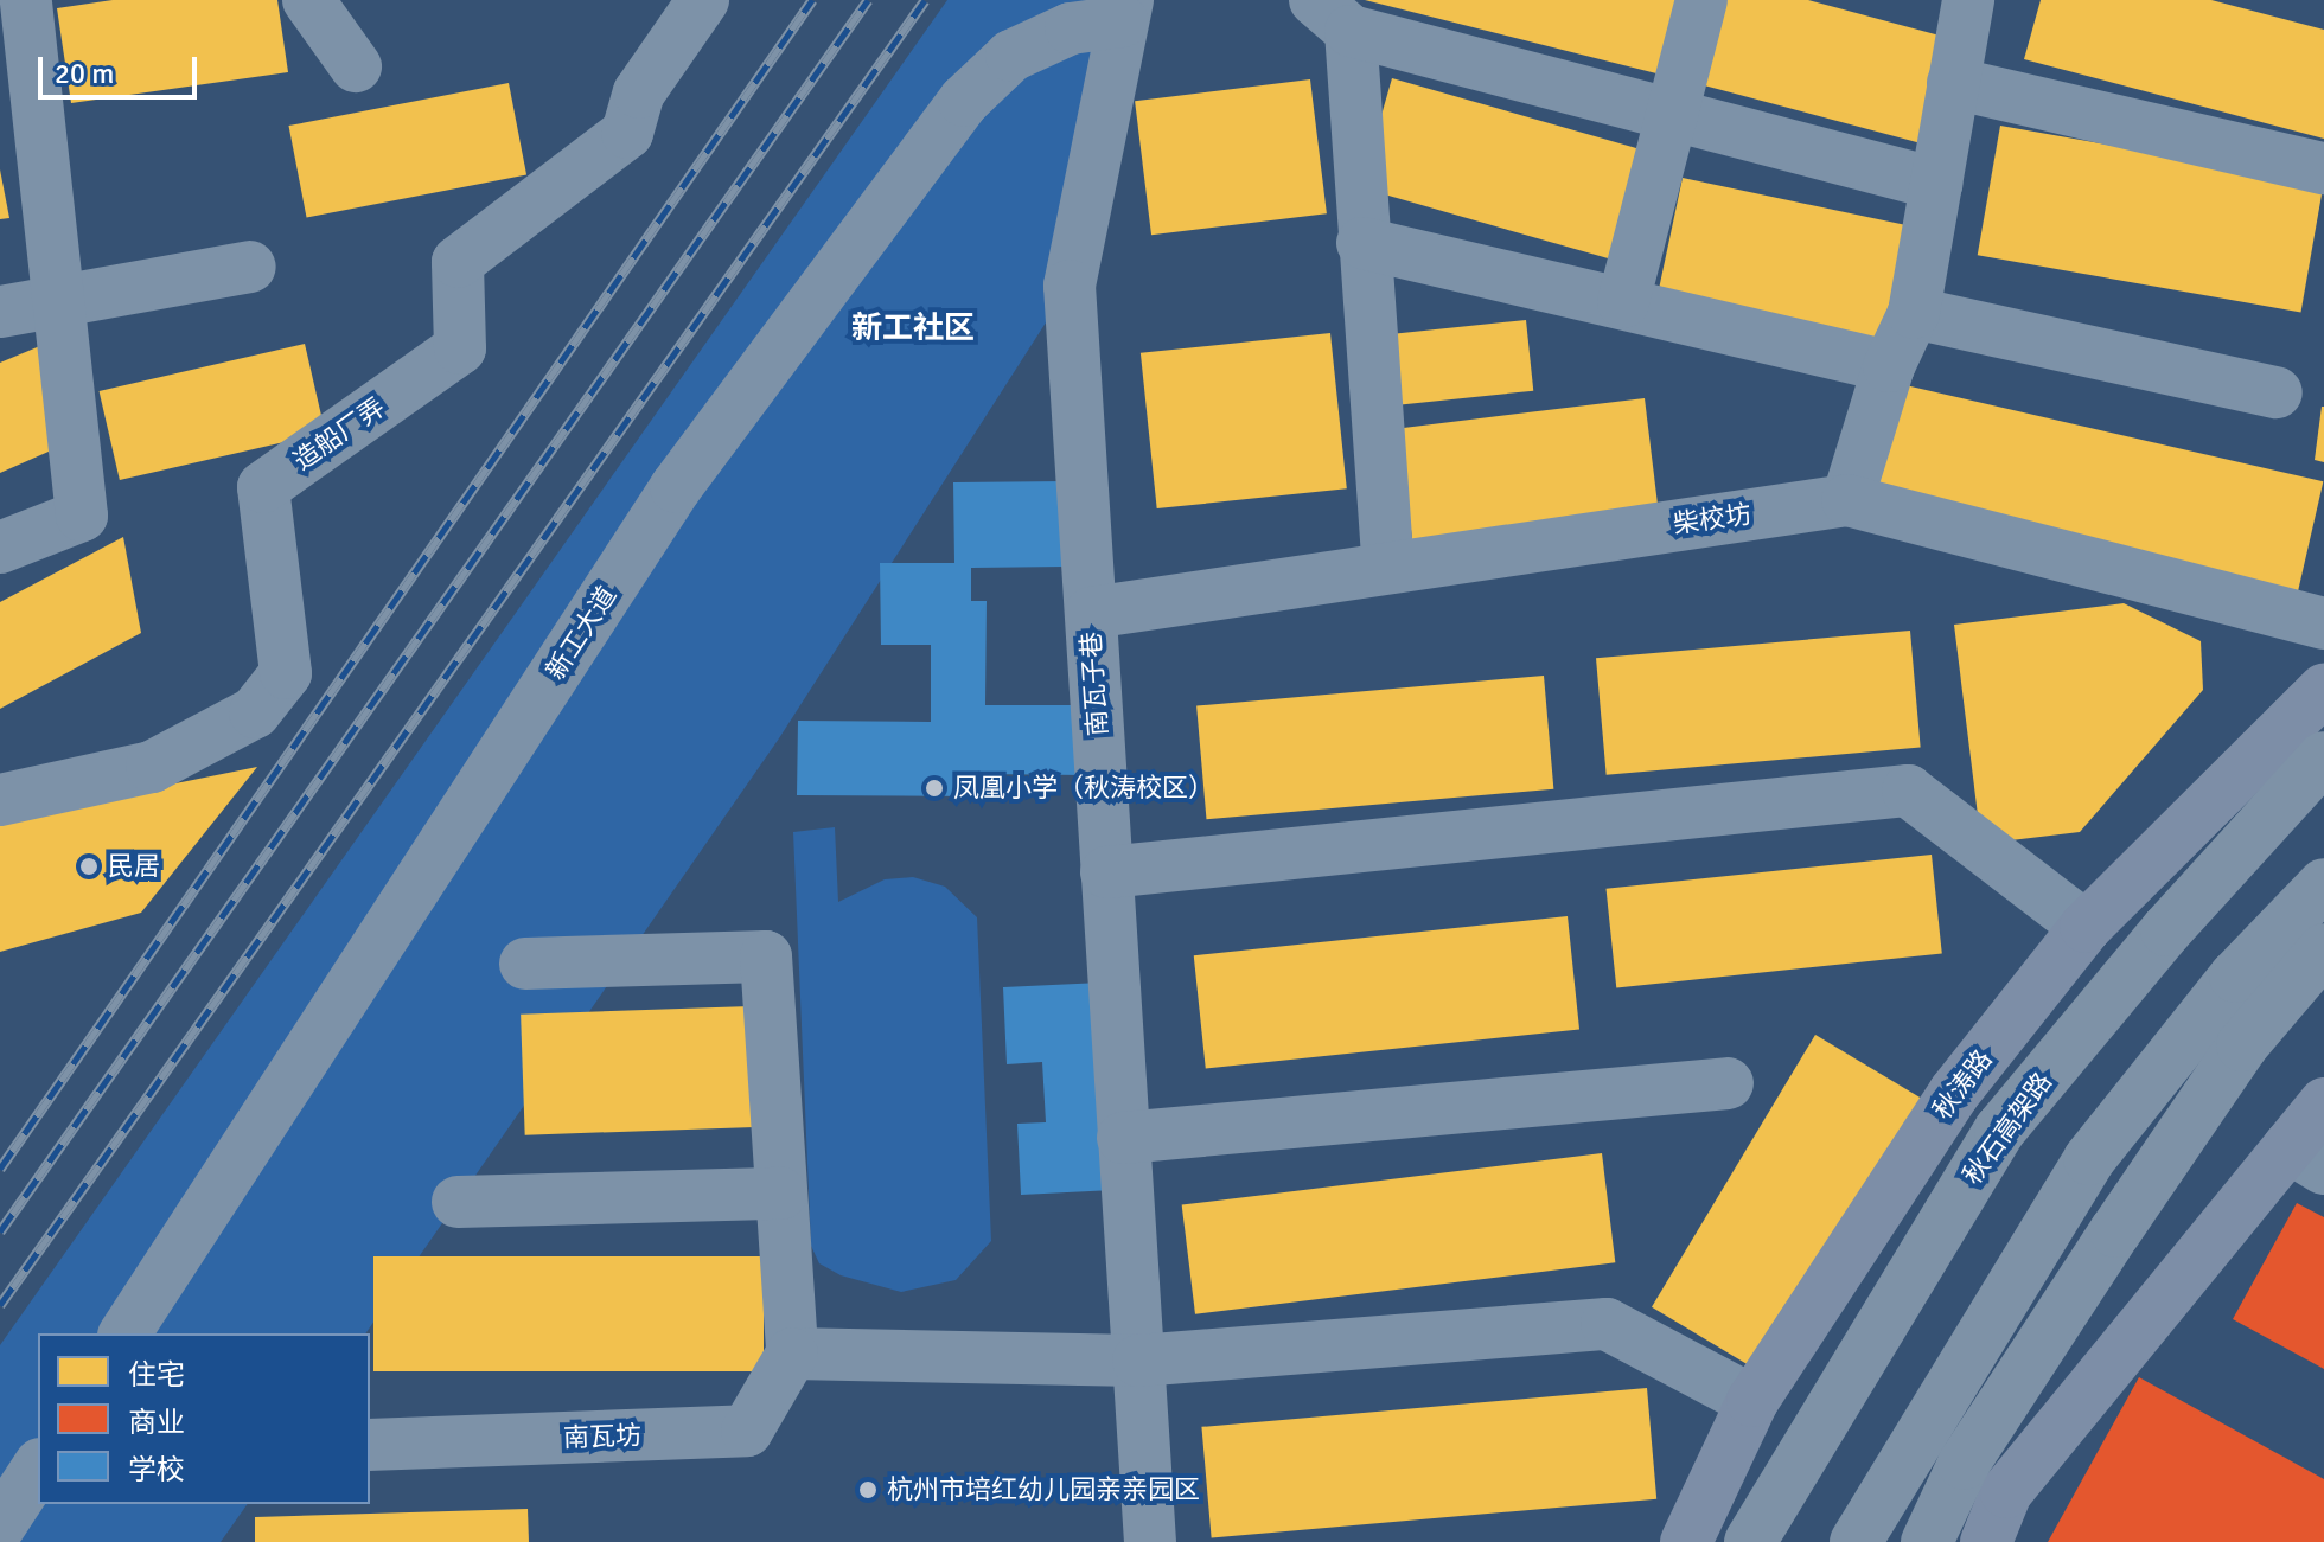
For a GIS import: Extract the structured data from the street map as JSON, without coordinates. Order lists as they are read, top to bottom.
{
  "streets": {
    "highway": ["秋石高架路"],
    "main road": ["秋涛路"],
    "street": [
      "造船厂弄",
      "柴校坊",
      "新工大道",
      "南瓦子巷",
      "南瓦坊"
    ]
  },
  "crossings": [
    ["柴校坊", "南瓦子巷"],
    ["新工大道", "南瓦子巷"]
  ],
  "districts": ["新工社区"],
  "places": ["凤凰小学（秋涛校区）", "民居", "杭州市培红幼儿园亲亲园区"],
  "legend": ["住宅", "商业", "学校"],
  "scale_bar": "20 m"
}
